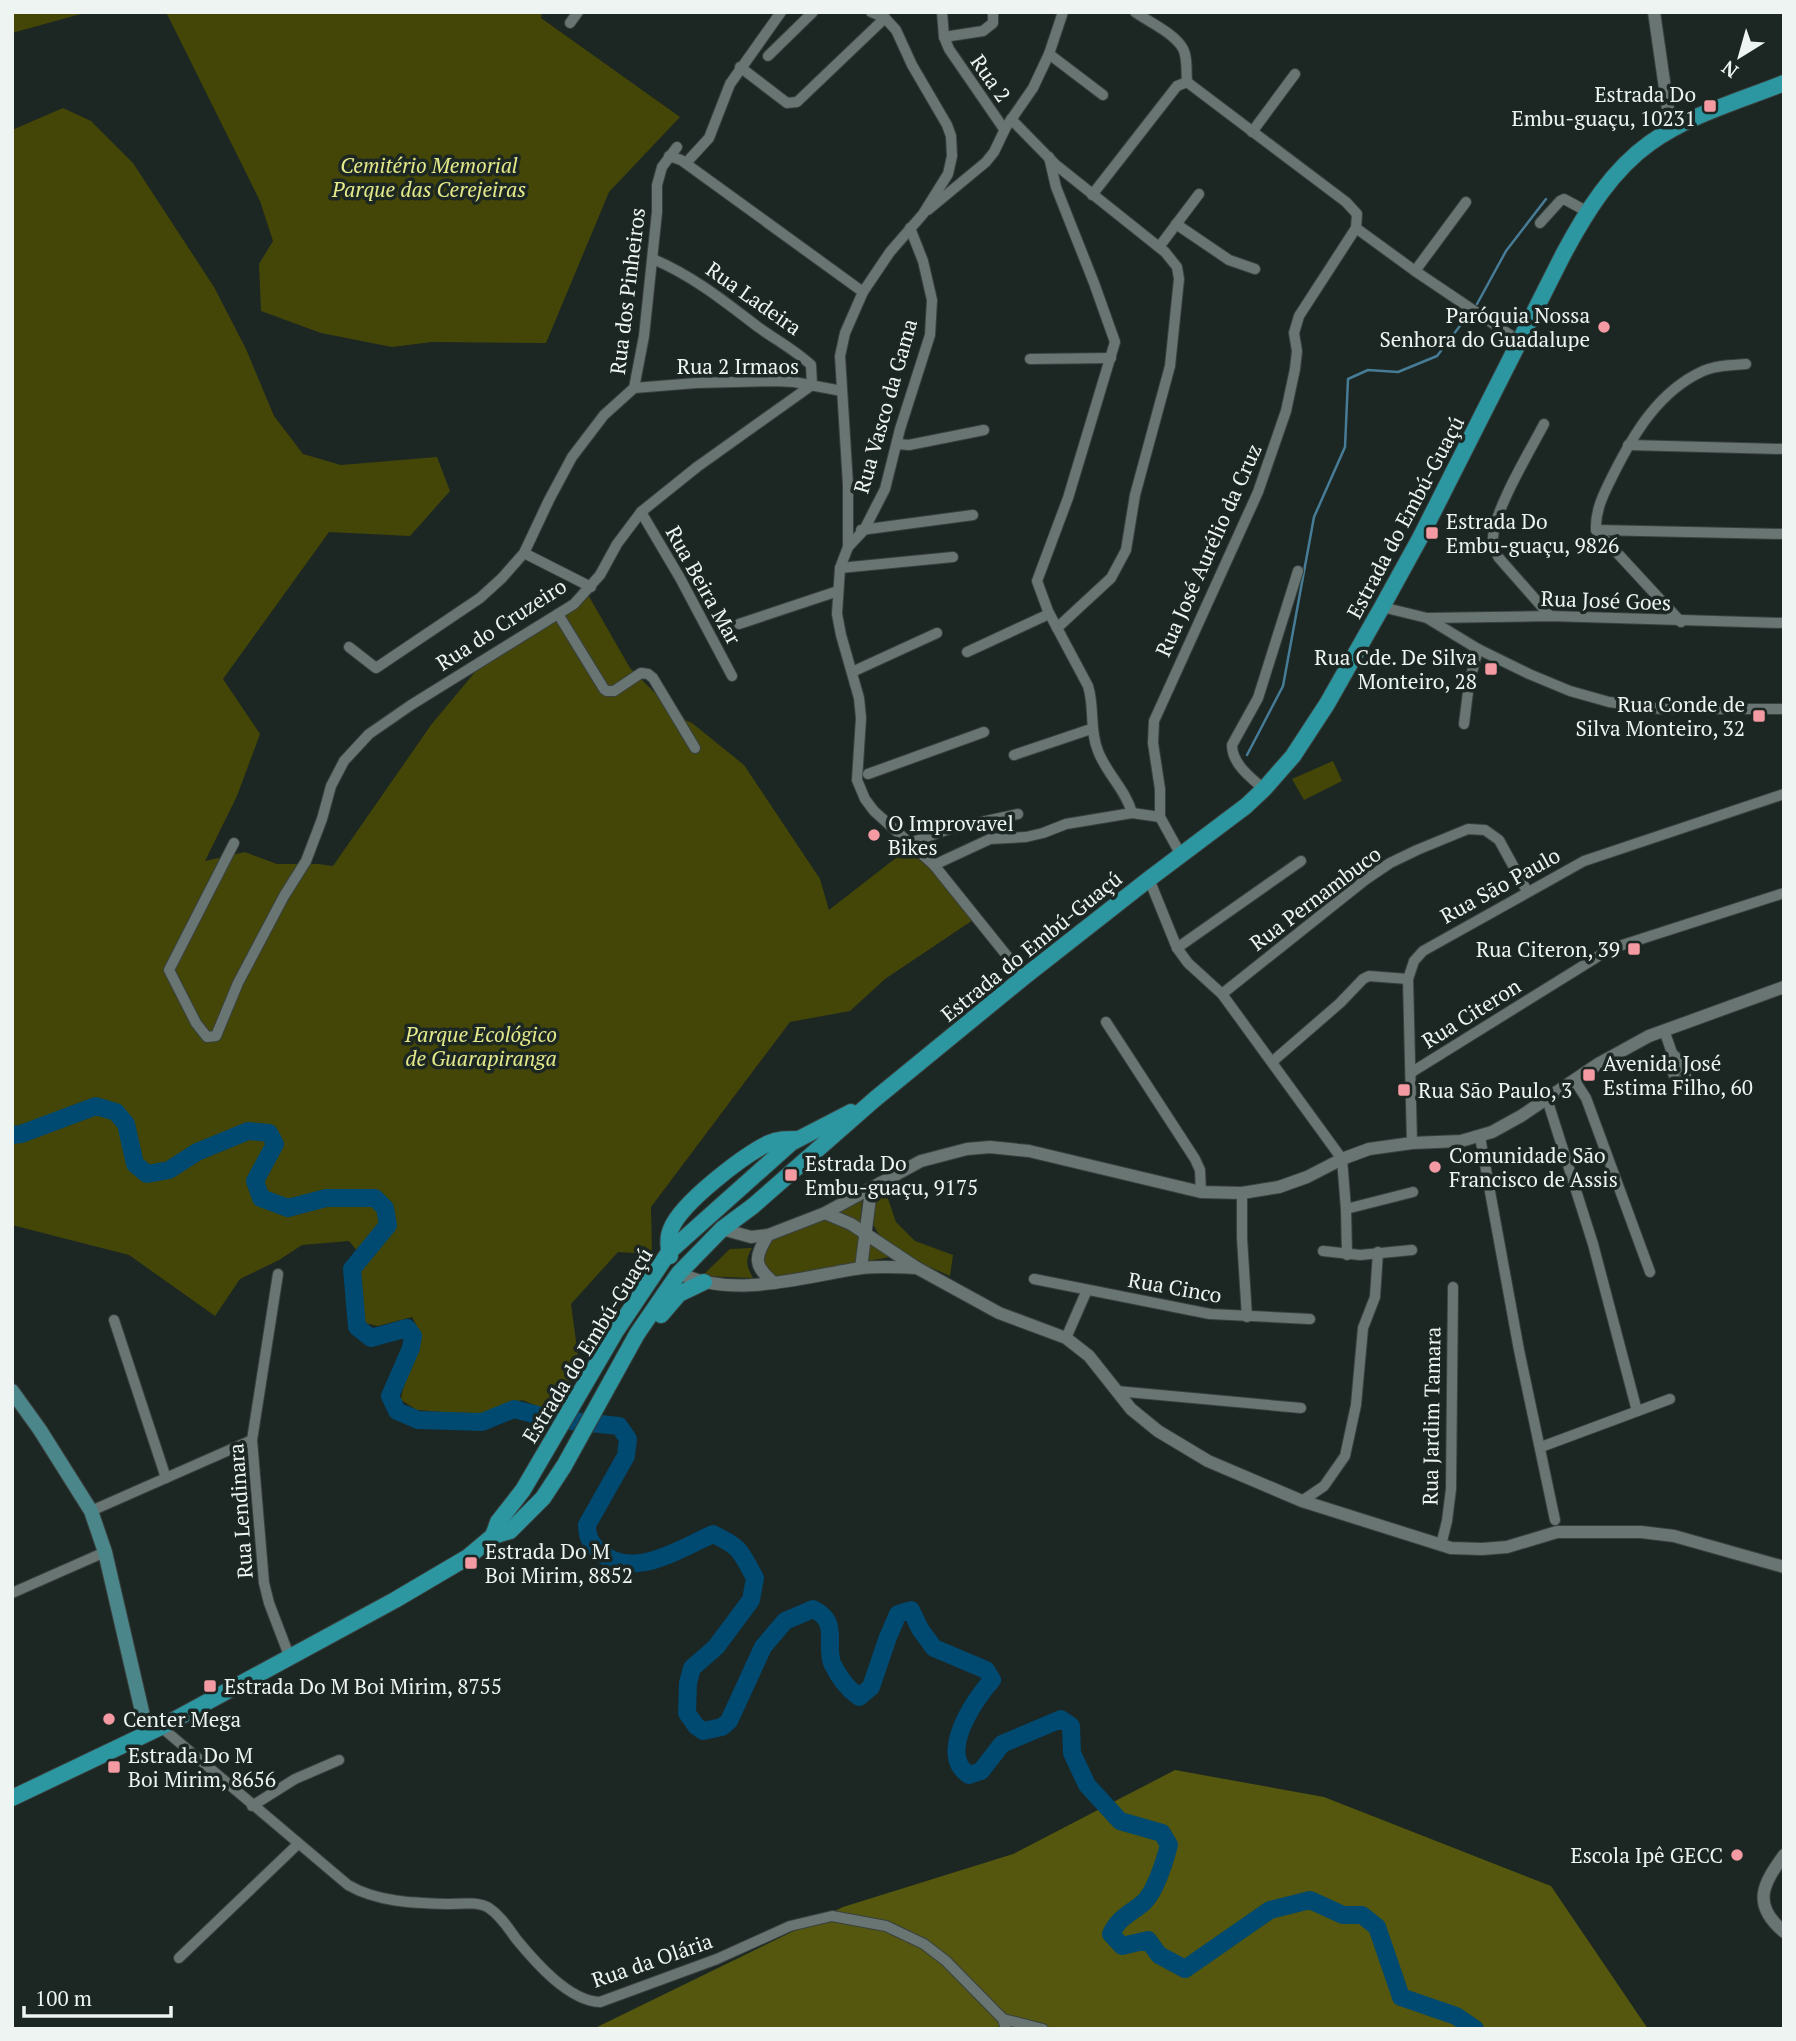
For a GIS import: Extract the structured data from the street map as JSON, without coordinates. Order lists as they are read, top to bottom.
{
  "streets": {
    "main road": ["Estrada do Embú-Guaçú"],
    "street": [
      "Rua 2",
      "Rua dos Pinheiros",
      "Rua Ladeira",
      "Rua 2 Irmaos",
      "Rua Vasco da Gama",
      "Rua José Aurélio da Cruz",
      "Rua Beira Mar",
      "Rua José Goes",
      "Rua do Cruzeiro",
      "Rua São Paulo",
      "Rua Pernambuco",
      "Rua Citeron",
      "Rua Cinco",
      "Rua Jardim Tamara",
      "Rua Lendinara",
      "Rua da Olária"
    ]
  },
  "crossings": [
    ["Rua dos Pinheiros", "Rua Ladeira"],
    ["Rua dos Pinheiros", "Rua 2 Irmaos"],
    ["Rua Ladeira", "Rua 2 Irmaos"],
    ["Rua Ladeira", "Rua do Cruzeiro"],
    ["Rua 2 Irmaos", "Rua do Cruzeiro"],
    ["Estrada do Embú-Guaçú", "Rua José Aurélio da Cruz"],
    ["Estrada do Embú-Guaçú", "Rua Lendinara"],
    ["Estrada do Embú-Guaçú", "Rua da Olária"],
    ["Rua Beira Mar", "Rua do Cruzeiro"],
    ["Rua São Paulo", "Rua Pernambuco"]
  ],
  "parks": ["Cemitério Memorial Parque das Cerejeiras", "Parque Ecológico de Guarapiranga"],
  "places": {
    "transit": [
      "Estrada Do Embu-guaçu, 10231",
      "Estrada Do Embu-guaçu, 9826",
      "Rua Cde. De Silva Monteiro, 28",
      "Rua Conde de Silva Monteiro, 32",
      "Rua Citeron, 39",
      "Avenida José Estima Filho, 60",
      "Rua São Paulo, 3",
      "Estrada Do Embu-guaçu, 9175",
      "Estrada Do M Boi Mirim, 8852",
      "Estrada Do M Boi Mirim, 8755",
      "Estrada Do M Boi Mirim, 8656"
    ],
    "other": [
      "Paróquia Nossa Senhora do Guadalupe",
      "O Improvavel Bikes",
      "Comunidade São Francisco de Assis",
      "Center Mega",
      "Escola Ipê GECC"
    ]
  },
  "scale_bar": "100 m",
  "north": "bottom left"
}
